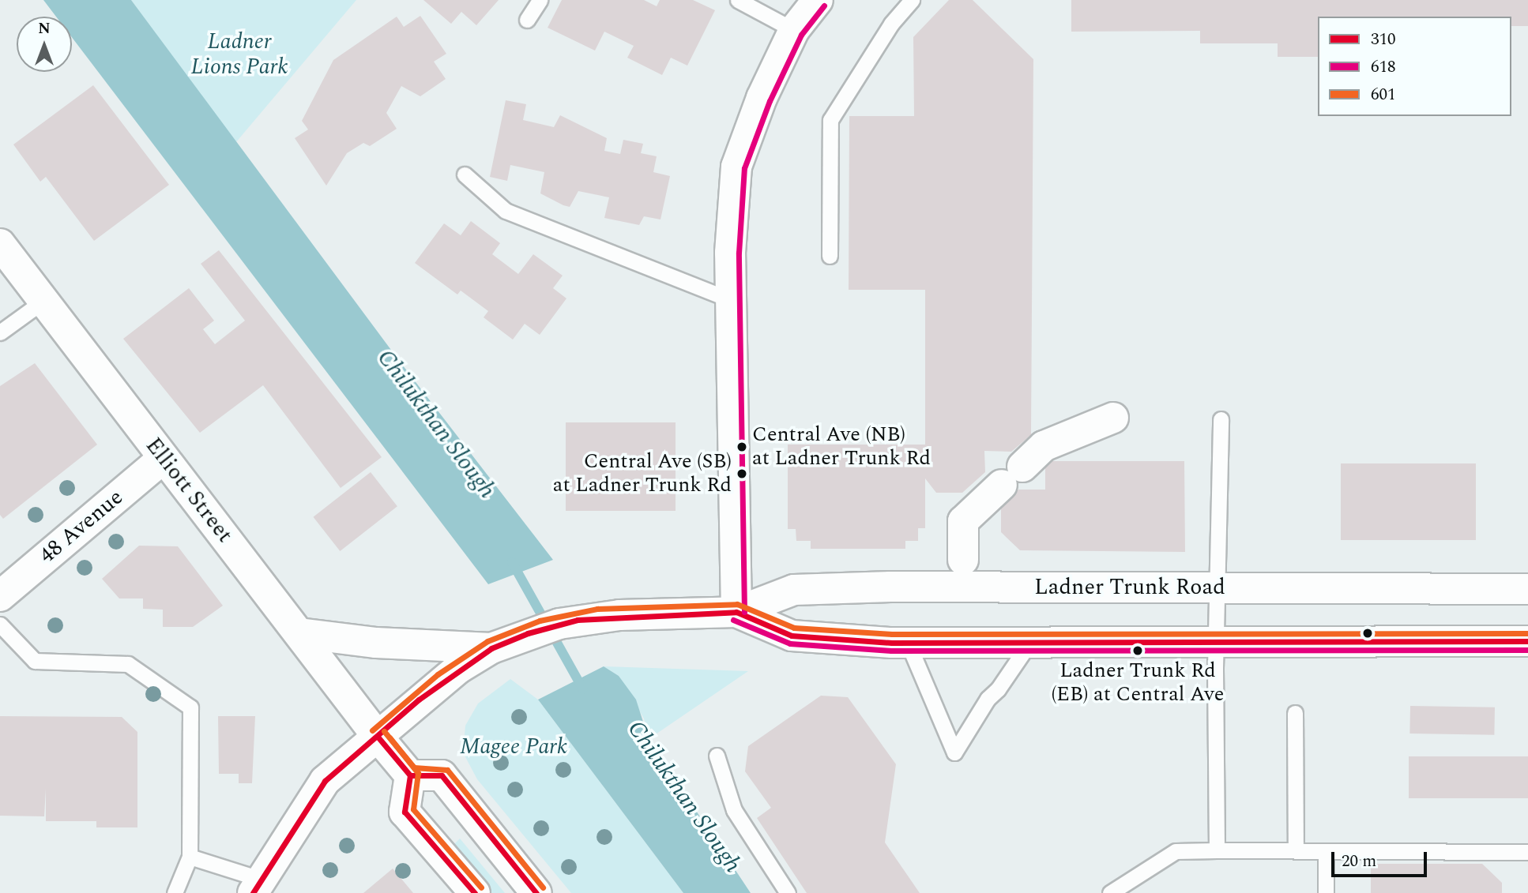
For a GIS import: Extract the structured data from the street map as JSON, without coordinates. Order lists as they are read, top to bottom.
{
  "streets": {
    "main road": ["Elliott Street", "48 Avenue", "Ladner Trunk Road"]
  },
  "crossings": [
    ["Elliott Street", "48 Avenue"],
    ["Elliott Street", "Ladner Trunk Road"]
  ],
  "water": ["Chilukthan Slough"],
  "parks": ["Ladner Lions Park", "Magee Park"],
  "places": ["Central Ave (NB) at Ladner Trunk Rd", "Central Ave (SB) at Ladner Trunk Rd", "Ladner Trunk Rd (EB) at Central Ave"],
  "lines": ["transit line 618", "transit line 601", "transit line 310"],
  "legend": ["310", "618", "601"],
  "scale_bar": "20 m",
  "north": "top"
}
